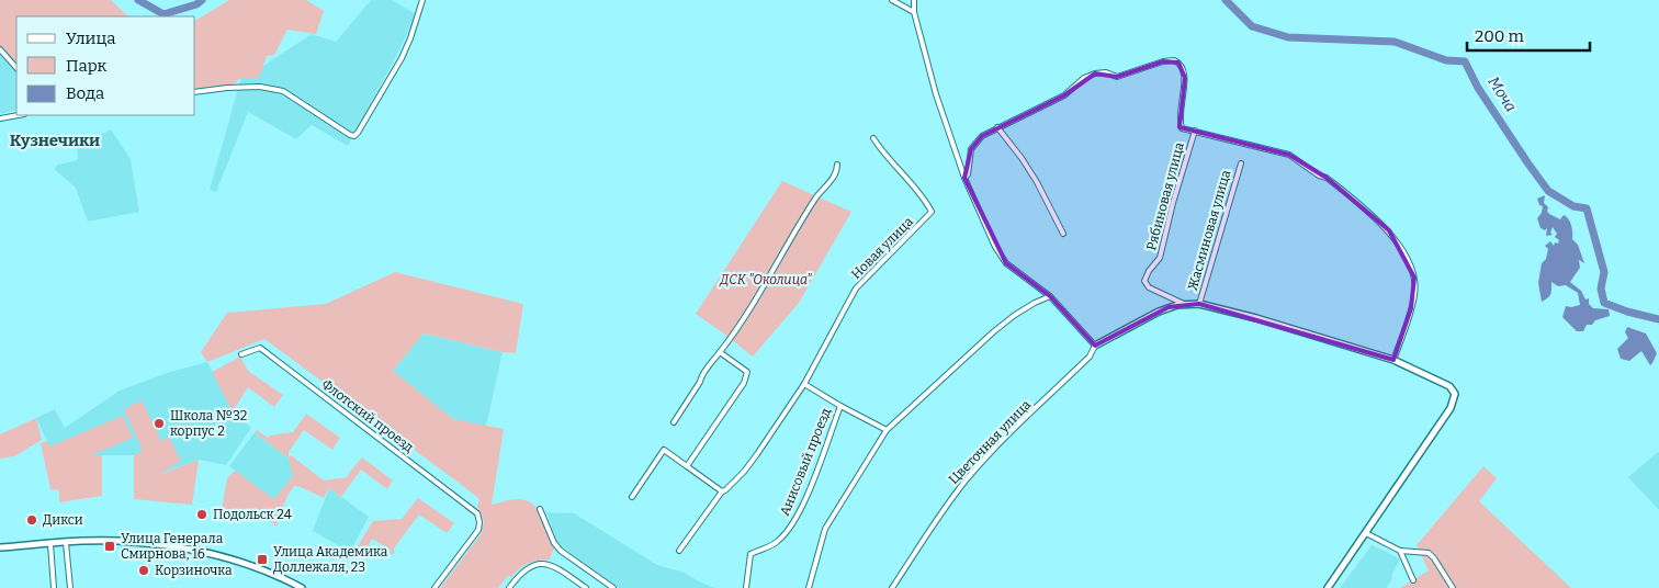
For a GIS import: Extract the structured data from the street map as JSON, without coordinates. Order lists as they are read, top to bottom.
{
  "streets": {
    "street": [
      "Рябиновая улица",
      "Жасминовая улица",
      "Новая улица",
      "Флотский проезд",
      "Цветочная улица",
      "Анисовый проезд"
    ]
  },
  "districts": ["Кузнечики"],
  "water": ["Моча"],
  "parks": ["ДСК \"Околица\""],
  "places": {
    "other": [
      "Школа №32 корпус 2",
      "Подольск 24",
      "Дикси",
      "Корзиночка"
    ],
    "transit": ["Улица Генерала Смирнова, 16", "Улица Академика Доллежаля, 23"]
  },
  "legend": ["Улица", "Парк", "Вода"],
  "scale_bar": "200 m"
}
